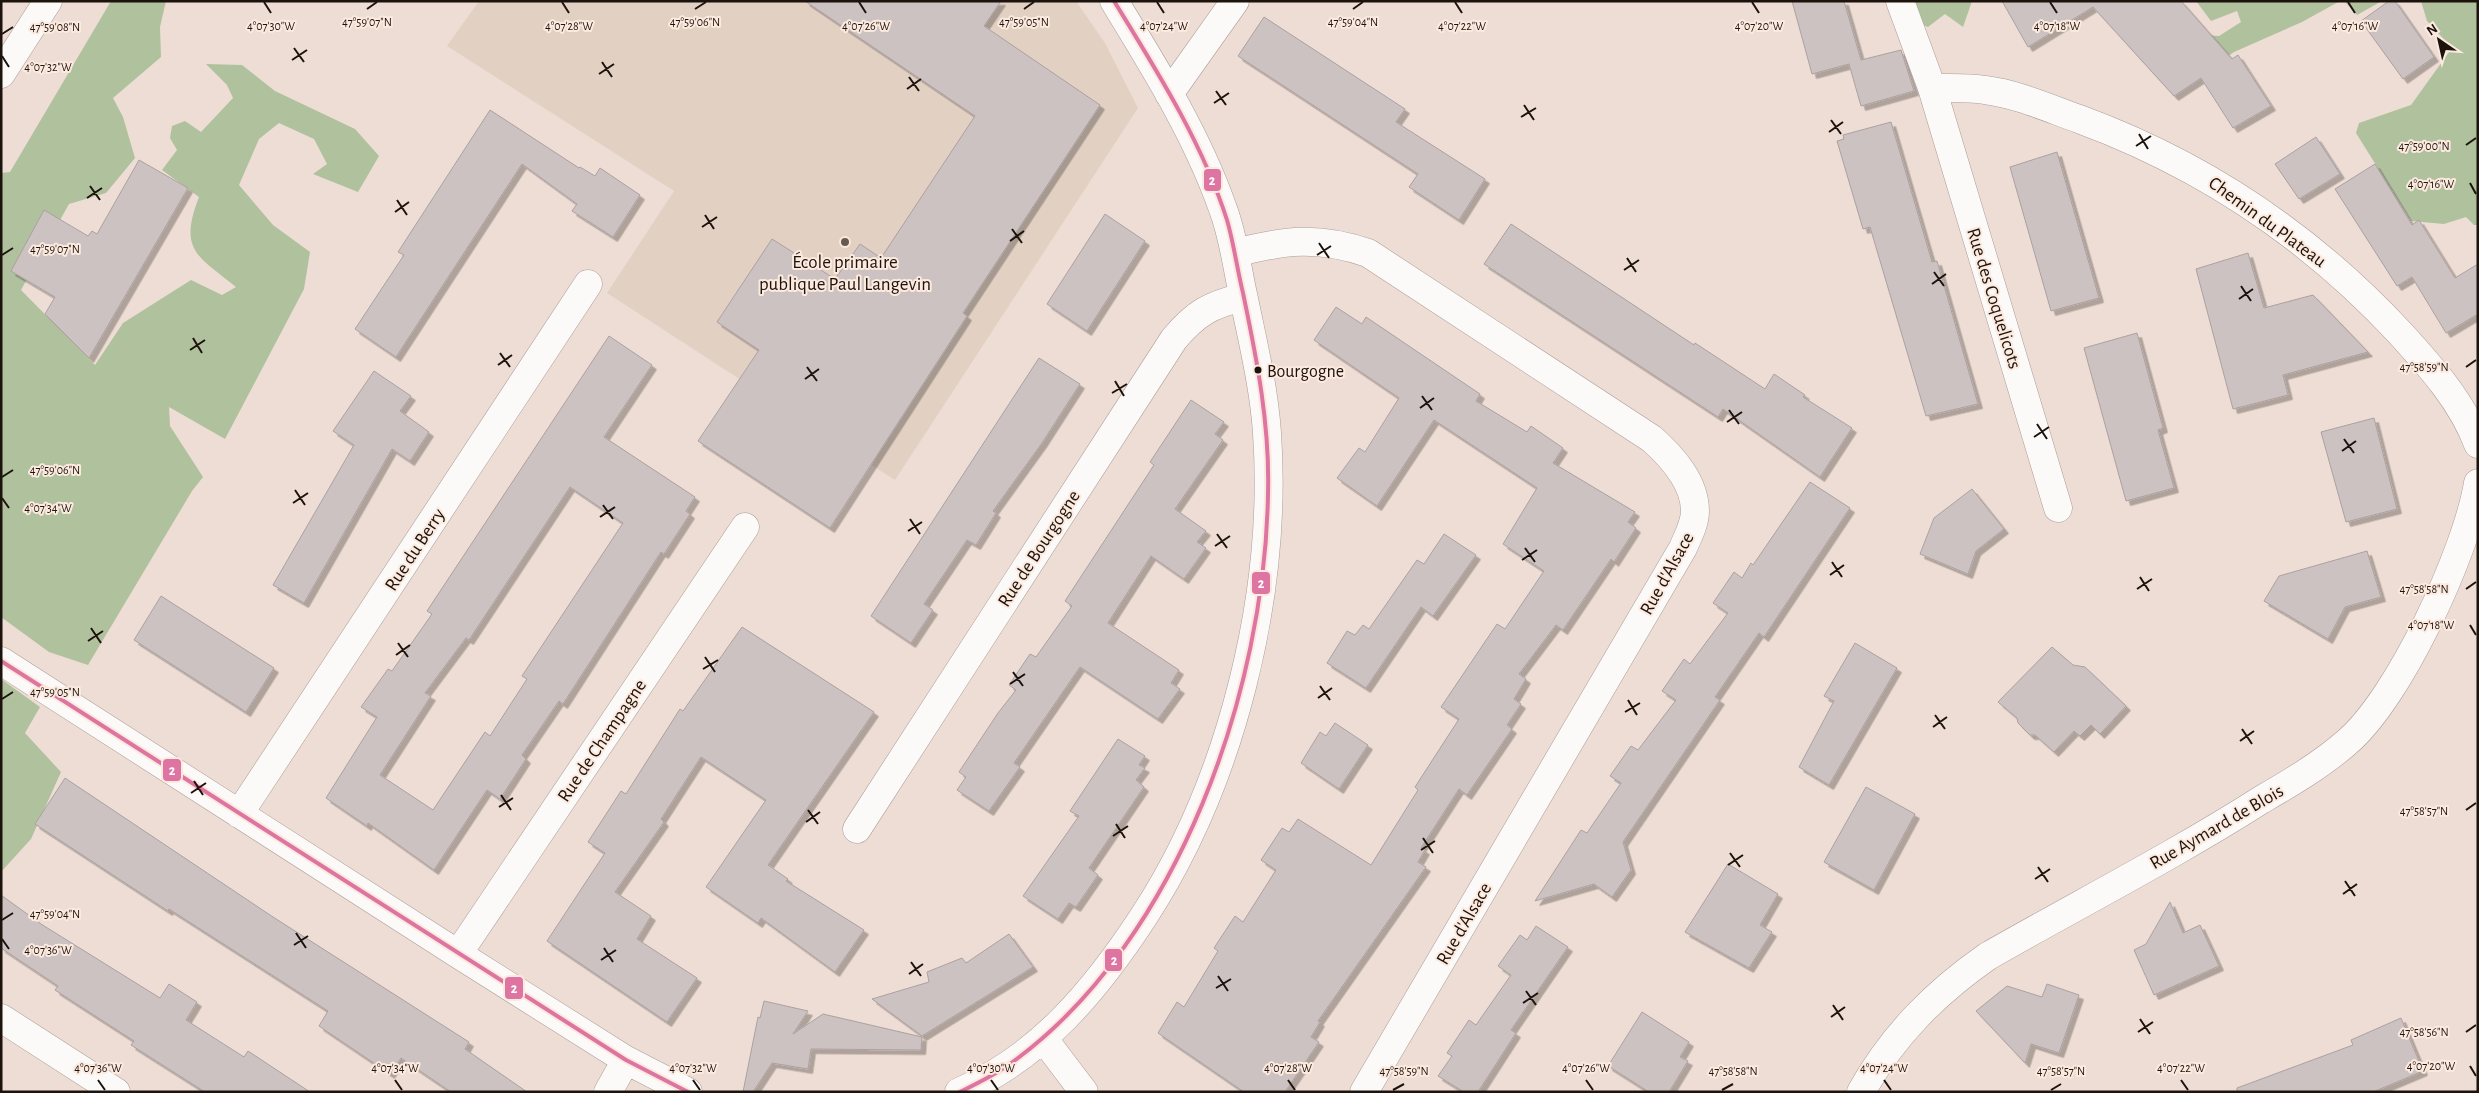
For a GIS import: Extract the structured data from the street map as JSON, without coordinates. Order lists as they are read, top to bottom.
{
  "streets": {
    "street": [
      "Chemin du Plateau",
      "Rue des Coquelicots",
      "Rue de Bourgogne",
      "Rue du Berry",
      "Rue d'Alsace",
      "Rue de Champagne",
      "Rue Aymard de Blois"
    ]
  },
  "crossings": [
    ["Chemin du Plateau", "Rue des Coquelicots"]
  ],
  "places": ["École primaire publique Paul Langevin", "Bourgogne"],
  "lines": ["transit line 2"],
  "north": "top left",
  "coordinates": [
    "47°59'07\"N",
    "47°59'06\"N",
    "47°59'05\"N",
    "47°59'04\"N",
    "4°07'16\"W",
    "4°07'30\"W",
    "4°07'28\"W",
    "4°07'26\"W",
    "4°07'24\"W",
    "4°07'22\"W",
    "4°07'20\"W",
    "4°07'18\"W",
    "47°59'08\"N",
    "4°07'32\"W",
    "47°59'00\"N",
    "47°58'59\"N",
    "4°07'34\"W",
    "47°58'58\"N",
    "47°58'57\"N",
    "4°07'36\"W",
    "47°58'56\"N"
  ]
}
